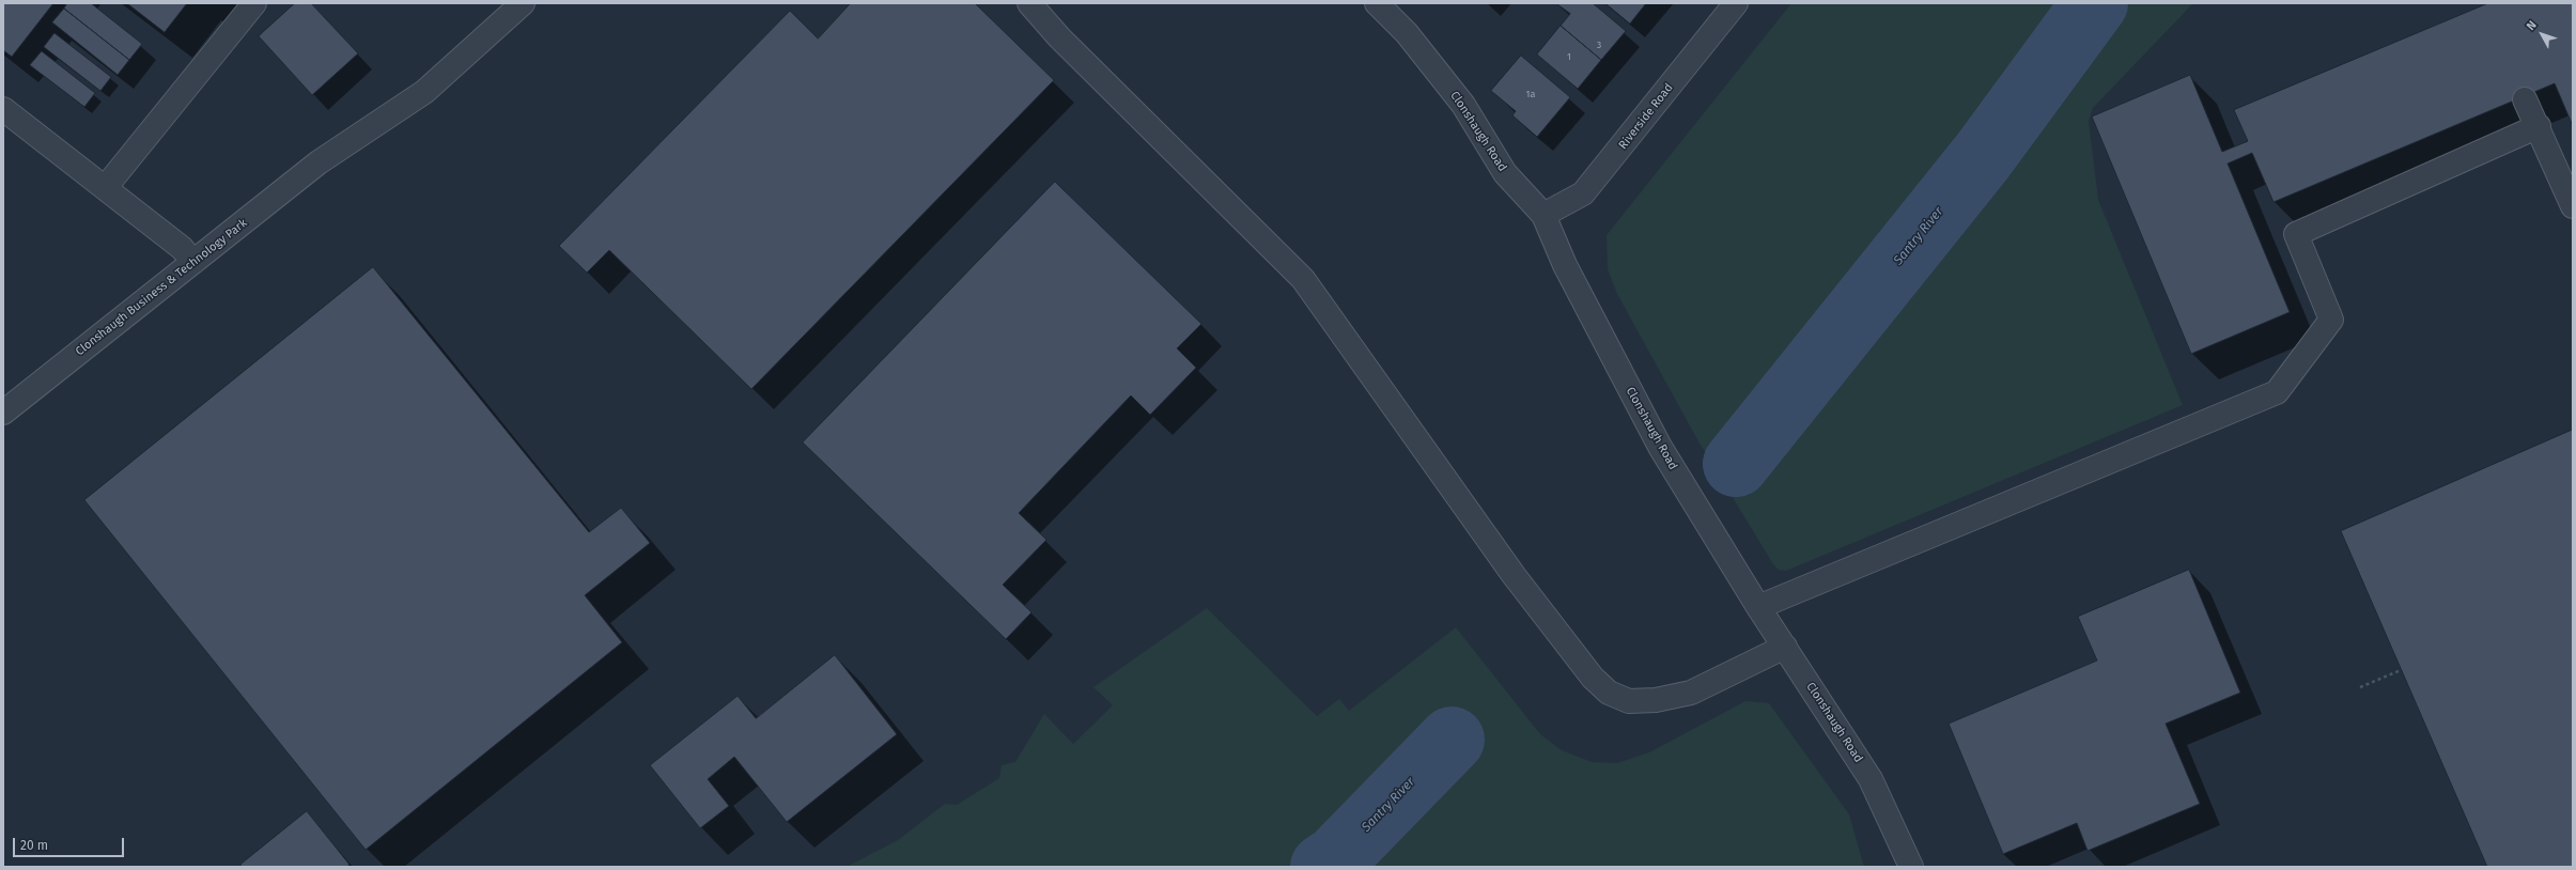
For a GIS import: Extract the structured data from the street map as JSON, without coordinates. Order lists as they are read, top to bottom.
{
  "streets": {
    "street": ["Riverside Road", "Clonshaugh Road", "Clonshaugh Business & Technology Park"]
  },
  "crossings": [
    ["Riverside Road", "Clonshaugh Road"]
  ],
  "water": ["Santry River"],
  "house_numbers": ["3", "1", "1a"],
  "scale_bar": "20 m",
  "north": "top left"
}
